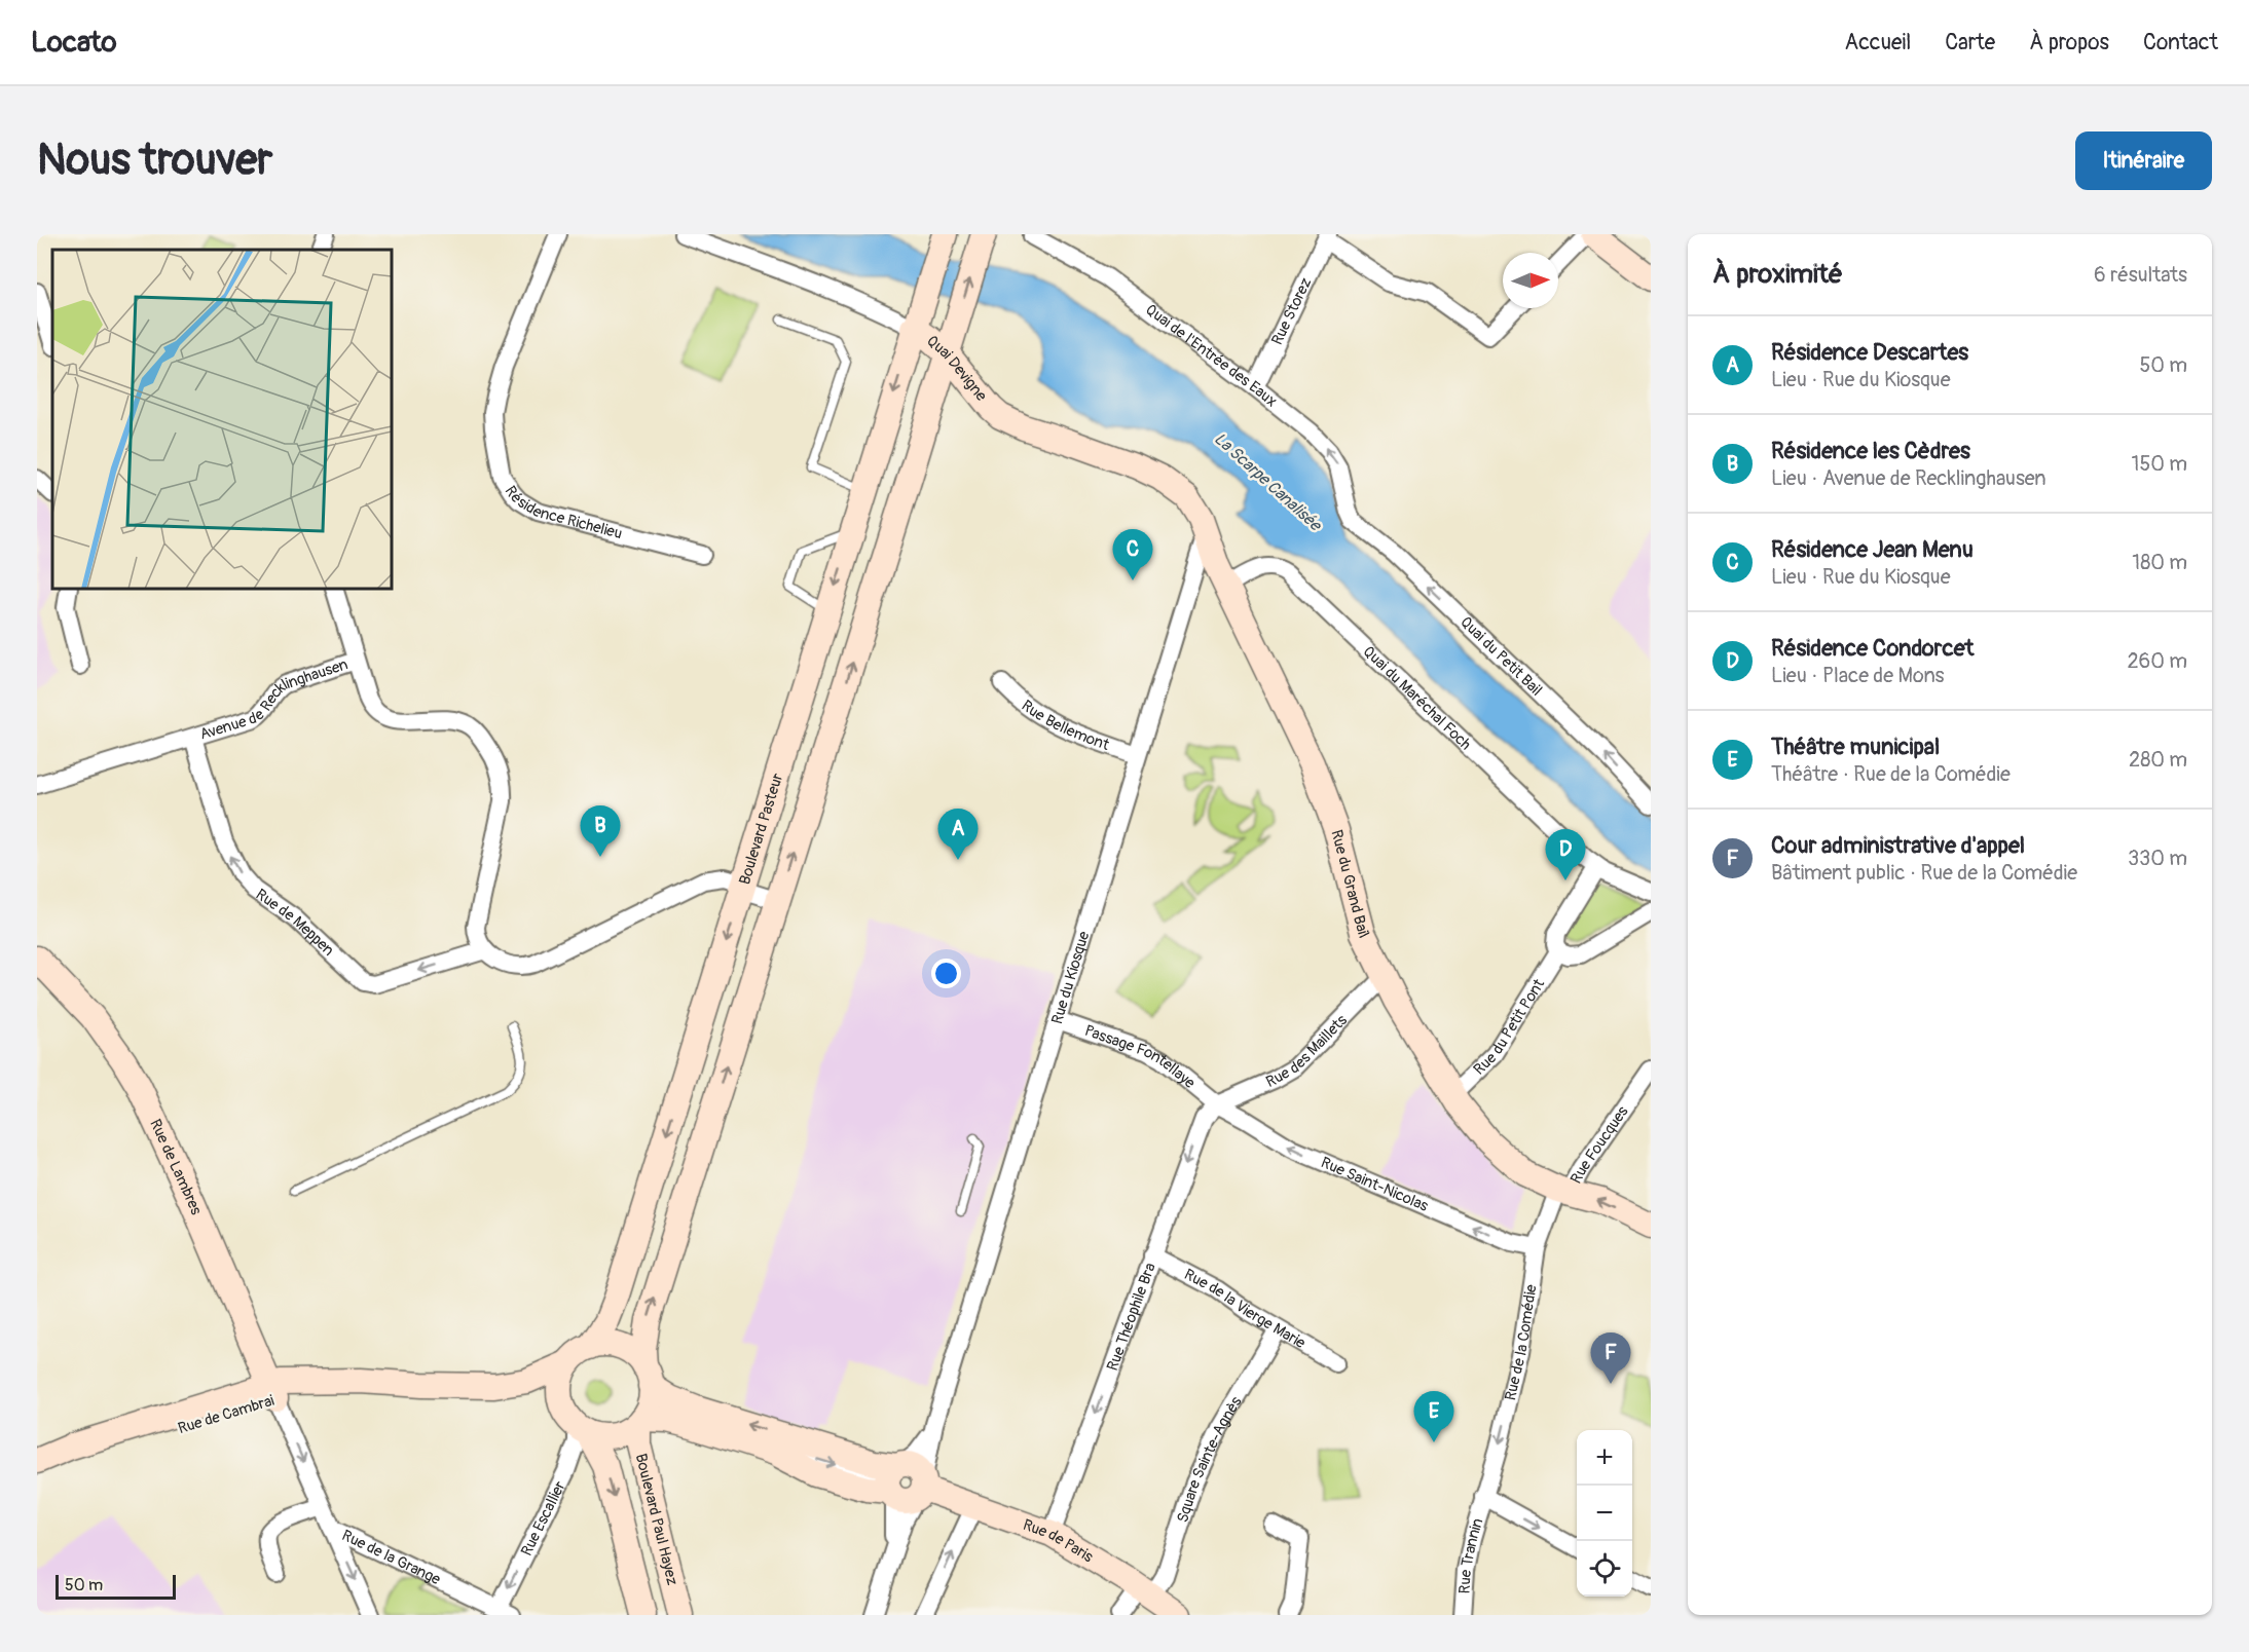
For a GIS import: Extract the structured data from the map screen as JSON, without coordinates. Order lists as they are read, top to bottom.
{
  "streets": {
    "main road": [
      "Quai Devigne",
      "Boulevard Pasteur",
      "Rue du Grand Bail",
      "Rue de Lambres",
      "Rue de Cambrai",
      "Boulevard Paul Hayez",
      "Rue de Paris"
    ],
    "street": [
      "Rue Storez",
      "Quai de l'Entrée des Eaux",
      "Résidence Richelieu",
      "Quai du Petit Bail",
      "Quai du Maréchal Foch",
      "Avenue de Recklinghausen",
      "Rue Bellemont",
      "Rue de Meppen",
      "Rue du Kiosque",
      "Rue du Petit Pont",
      "Rue des Maillets",
      "Passage Fontellaye",
      "Rue Foucques",
      "Rue Saint-Nicolas",
      "Rue de la Vierge Marie",
      "Rue Théophile Bra",
      "Rue de la Comédie",
      "Square Sainte-Agnès",
      "Rue Escallier",
      "Rue Trannin",
      "Rue de la Grange"
    ]
  },
  "crossings": [
    ["Rue Storez", "Quai de l'Entrée des Eaux"],
    ["Quai de l'Entrée des Eaux", "Quai du Petit Bail"],
    ["Quai Devigne", "Boulevard Pasteur"],
    ["Quai Devigne", "Rue du Grand Bail"],
    ["Quai Devigne", "Rue du Kiosque"],
    ["Quai du Maréchal Foch", "Rue du Grand Bail"],
    ["Avenue de Recklinghausen", "Rue de Meppen"],
    ["Rue Bellemont", "Rue du Kiosque"],
    ["Boulevard Pasteur", "Rue de Cambrai"],
    ["Boulevard Pasteur", "Rue Escallier"],
    ["Boulevard Pasteur", "Boulevard Paul Hayez"],
    ["Boulevard Pasteur", "Rue de Paris"],
    ["Rue du Grand Bail", "Rue du Kiosque"],
    ["Rue du Grand Bail", "Rue du Petit Pont"],
    ["Rue du Grand Bail", "Rue des Maillets"],
    ["Rue du Grand Bail", "Rue Foucques"],
    ["Rue du Grand Bail", "Rue de la Comédie"],
    ["Rue du Kiosque", "Passage Fontellaye"],
    ["Rue du Kiosque", "Rue de Paris"],
    ["Rue des Maillets", "Passage Fontellaye"],
    ["Rue des Maillets", "Rue Saint-Nicolas"],
    ["Rue des Maillets", "Rue Théophile Bra"],
    ["Passage Fontellaye", "Rue Saint-Nicolas"],
    ["Passage Fontellaye", "Rue Théophile Bra"],
    ["Rue Foucques", "Rue de la Comédie"],
    ["Rue de Lambres", "Rue de Cambrai"],
    ["Rue de Lambres", "Rue de la Grange"],
    ["Rue Saint-Nicolas", "Rue Théophile Bra"],
    ["Rue Saint-Nicolas", "Rue de la Comédie"],
    ["Rue de la Vierge Marie", "Rue Théophile Bra"],
    ["Rue de la Vierge Marie", "Square Sainte-Agnès"],
    ["Rue Théophile Bra", "Rue de Paris"],
    ["Rue de la Comédie", "Rue Trannin"],
    ["Rue de Cambrai", "Rue Escallier"],
    ["Rue de Cambrai", "Boulevard Paul Hayez"],
    ["Rue de Cambrai", "Rue de Paris"],
    ["Rue de Cambrai", "Rue de la Grange"],
    ["Square Sainte-Agnès", "Rue de Paris"],
    ["Rue Escallier", "Boulevard Paul Hayez"],
    ["Rue Escallier", "Rue de Paris"],
    ["Rue Escallier", "Rue de la Grange"],
    ["Boulevard Paul Hayez", "Rue de Paris"]
  ],
  "one_way": [
    "Quai de l'Entrée des Eaux",
    "Quai du Petit Bail",
    "Rue de Meppen",
    "Rue Saint-Nicolas",
    "Rue Théophile Bra",
    "Rue de la Comédie",
    "Rue Escallier",
    "Rue de la Grange"
  ],
  "water": ["La Scarpe Canalisée"],
  "scale_bar": "50 m",
  "north": "right",
  "page": {
    "header": "Locato",
    "nav": [
      "Accueil",
      "Carte",
      "À propos",
      "Contact"
    ],
    "buttons": "Itinéraire",
    "title": "Nous trouver",
    "heading": ["À proximité", "6 résultats"],
    "list": [
      {
        "mark": "A",
        "name": "Résidence Descartes",
        "note": "Lieu · Rue du Kiosque",
        "value": "50 m"
      },
      {
        "mark": "B",
        "name": "Résidence les Cèdres",
        "note": "Lieu · Avenue de Recklinghausen",
        "value": "150 m"
      },
      {
        "mark": "C",
        "name": "Résidence Jean Menu",
        "note": "Lieu · Rue du Kiosque",
        "value": "180 m"
      },
      {
        "mark": "D",
        "name": "Résidence Condorcet",
        "note": "Lieu · Place de Mons",
        "value": "260 m"
      },
      {
        "mark": "E",
        "name": "Théâtre municipal",
        "note": "Théâtre · Rue de la Comédie",
        "value": "280 m"
      },
      {
        "mark": "F",
        "name": "Cour administrative d'appel",
        "note": "Bâtiment public · Rue de la Comédie",
        "value": "330 m"
      }
    ],
    "pins": [
      "C",
      "B",
      "A",
      "D",
      "F",
      "E"
    ],
    "map_buttons": ["+", "−"],
    "scale": "50 m"
  }
}
